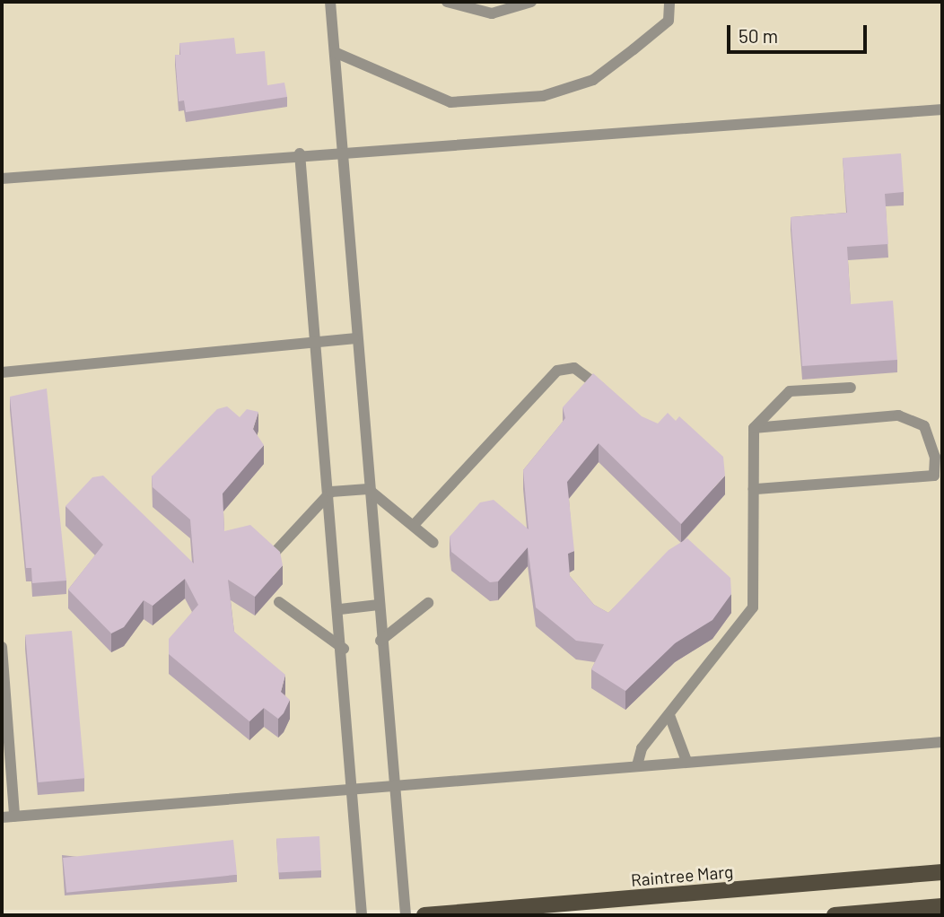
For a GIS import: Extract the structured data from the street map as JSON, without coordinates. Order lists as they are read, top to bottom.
{
  "streets": {
    "main road": ["Raintree Marg"]
  },
  "scale_bar": "50 m"
}
